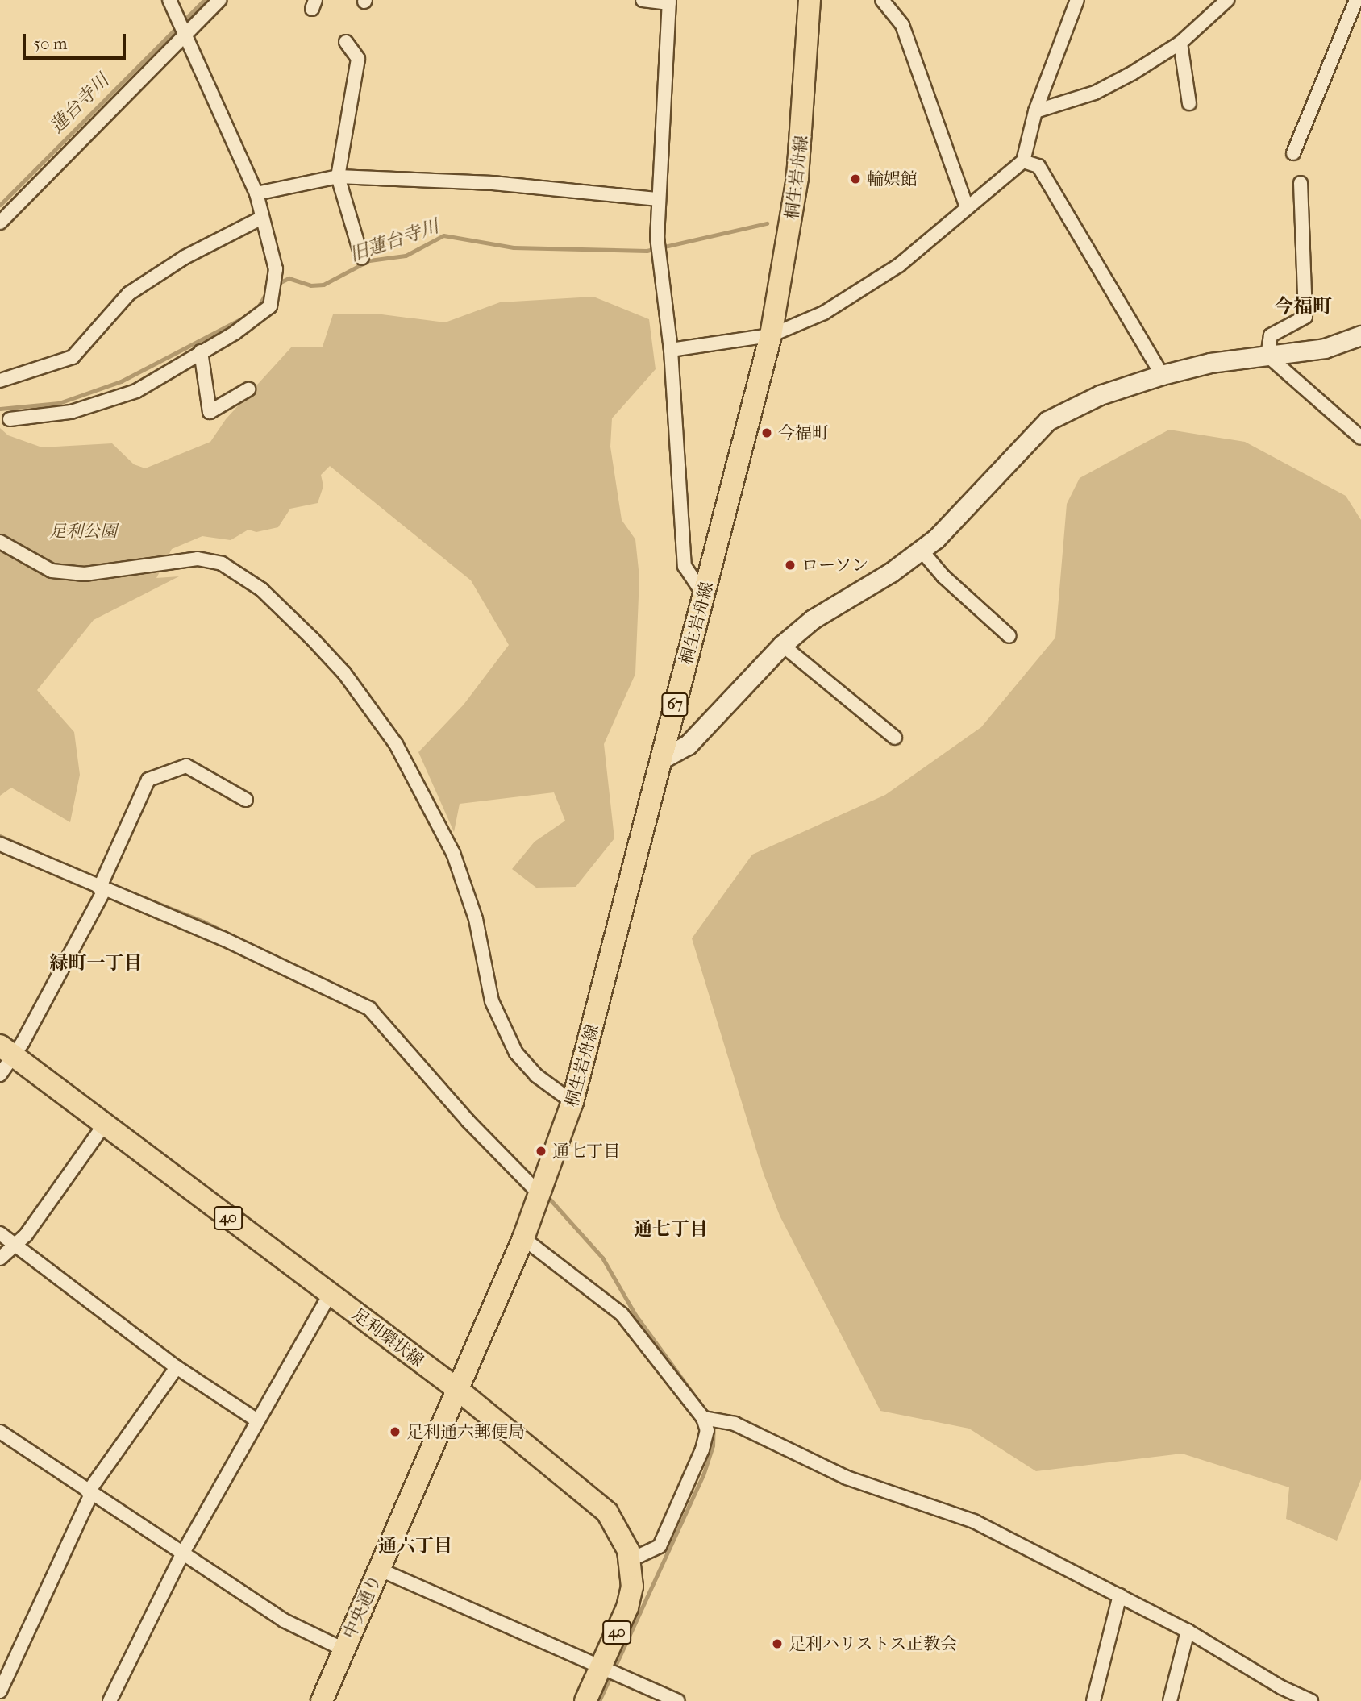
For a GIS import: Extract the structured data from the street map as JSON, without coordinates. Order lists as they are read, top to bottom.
{
  "streets": {
    "main road": [
      "桐生岩舟線",
      "67",
      "40",
      "足利環状線",
      "中央通り"
    ]
  },
  "crossings": [
    ["桐生岩舟線", "足利環状線"],
    ["桐生岩舟線", "中央通り"],
    ["足利環状線", "中央通り"]
  ],
  "districts": [
    "今福町",
    "緑町一丁目",
    "通七丁目",
    "通六丁目"
  ],
  "water": ["蓮台寺川", "旧蓮台寺川"],
  "parks": ["足利公園"],
  "places": [
    "輪娯館",
    "今福町",
    "ローソン",
    "通七丁目",
    "足利通六郵便局",
    "足利ハリストス正教会"
  ],
  "scale_bar": "50 m"
}
